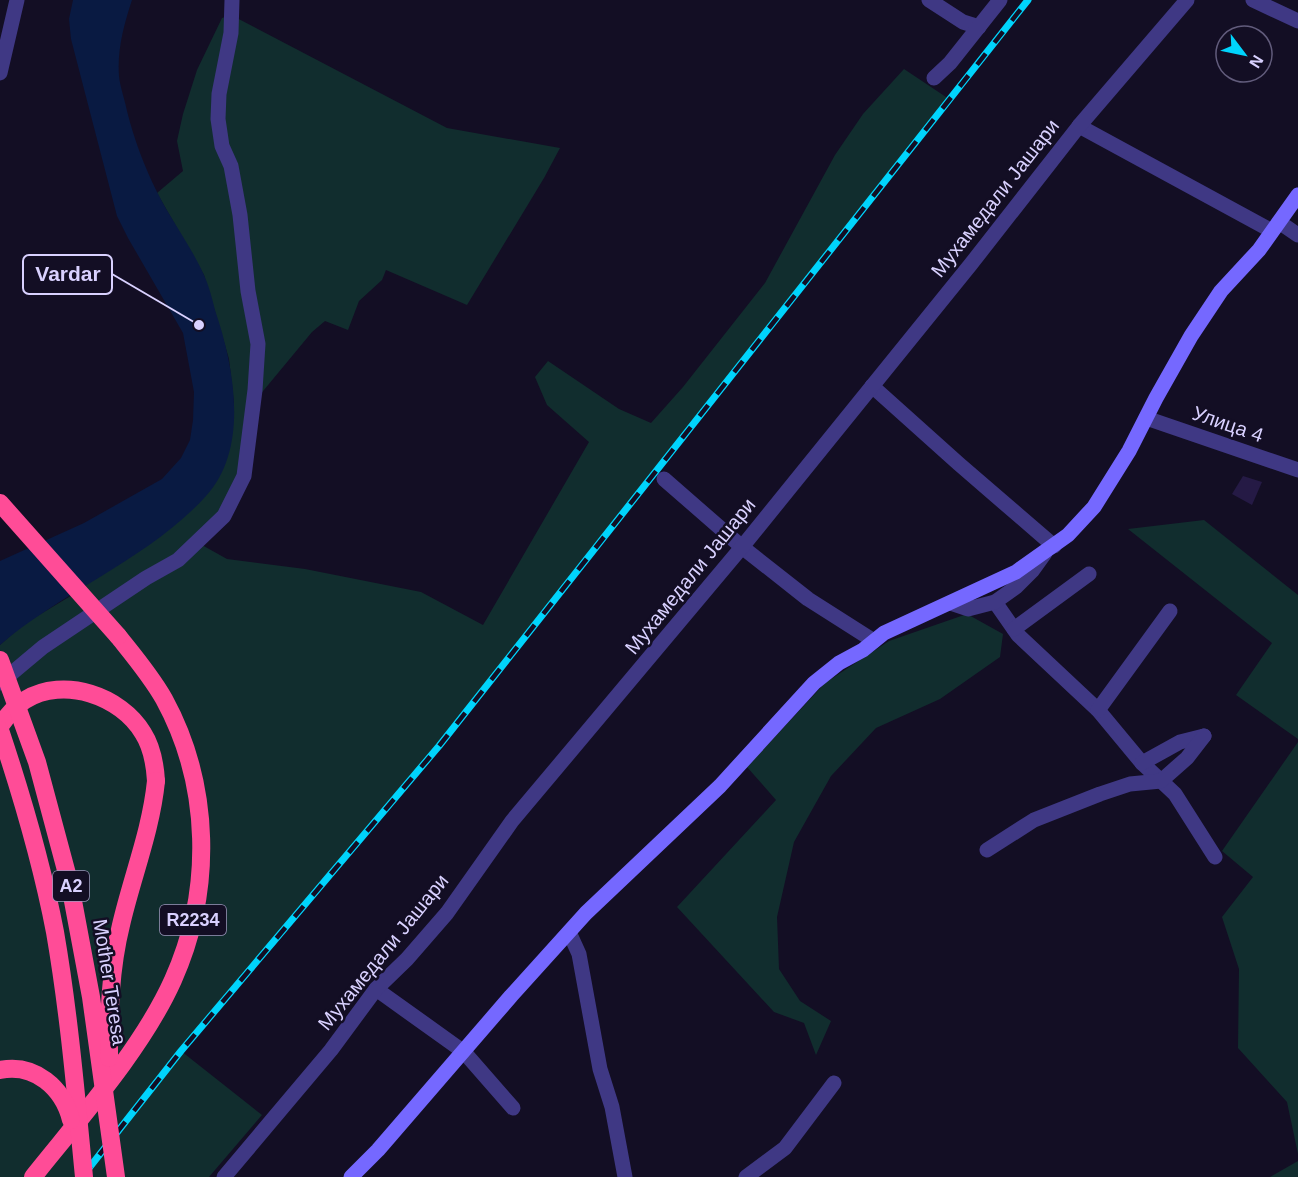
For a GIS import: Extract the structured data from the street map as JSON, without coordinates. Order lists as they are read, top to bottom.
{
  "streets": {
    "highway": ["A2", "R2234", "Mother Teresa"],
    "street": ["Мухамедали Јашари", "Улица 4"]
  },
  "places": ["Vardar"],
  "north": "bottom right"
}
